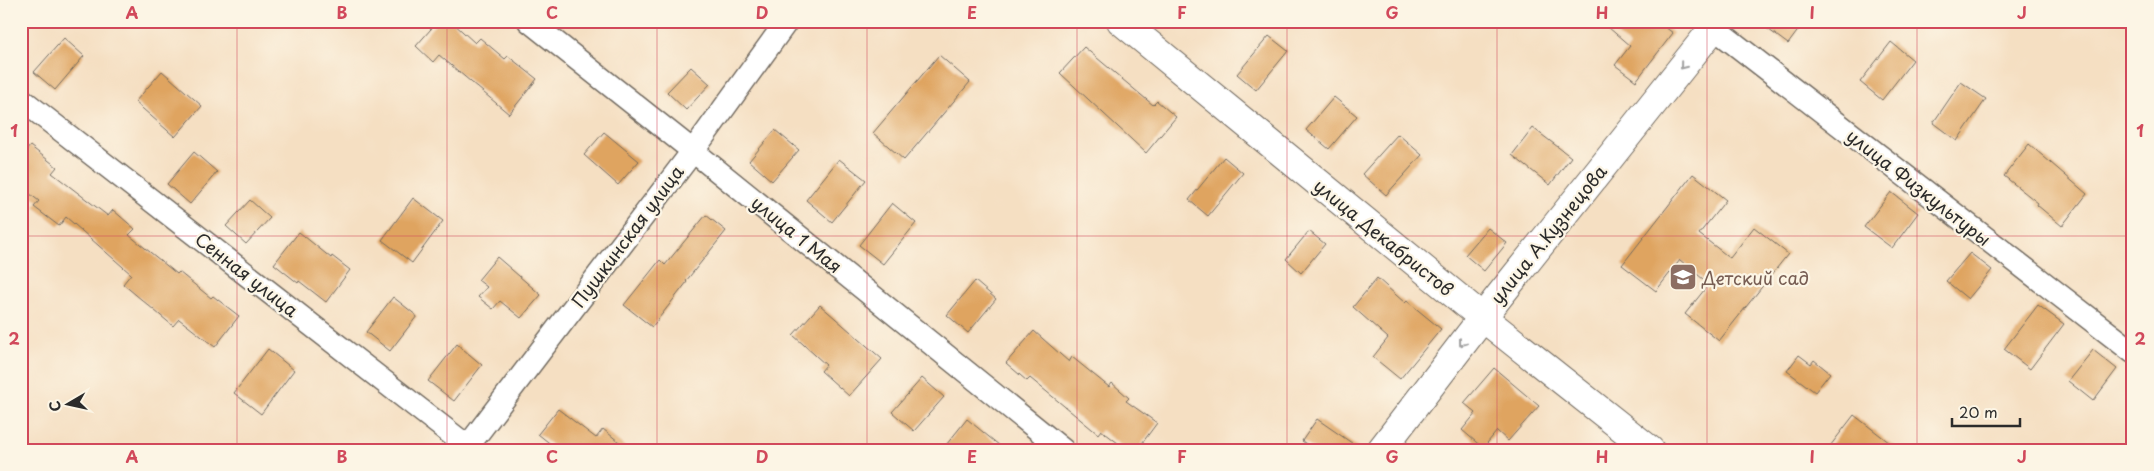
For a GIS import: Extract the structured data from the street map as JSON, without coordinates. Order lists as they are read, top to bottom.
{
  "streets": {
    "main road": ["улица А.Кузнецова", "улица Декабристов"],
    "street": [
      "улица Физкультуры",
      "улица 1 Мая",
      "Пушкинская улица",
      "Сенная улица"
    ]
  },
  "crossings": [
    ["улица Физкультуры", "улица А.Кузнецова"],
    ["улица 1 Мая", "Пушкинская улица"],
    ["улица А.Кузнецова", "улица Декабристов"],
    ["Пушкинская улица", "Сенная улица"]
  ],
  "one_way": ["улица А.Кузнецова"],
  "places": {
    "school or university": ["Детский сад"]
  },
  "scale_bar": "20 m",
  "north": "left",
  "grid": {
    "columns": [
      "A",
      "B",
      "C",
      "D",
      "E",
      "F",
      "G",
      "H",
      "I",
      "J"
    ],
    "rows": ["1", "2"]
  }
}
